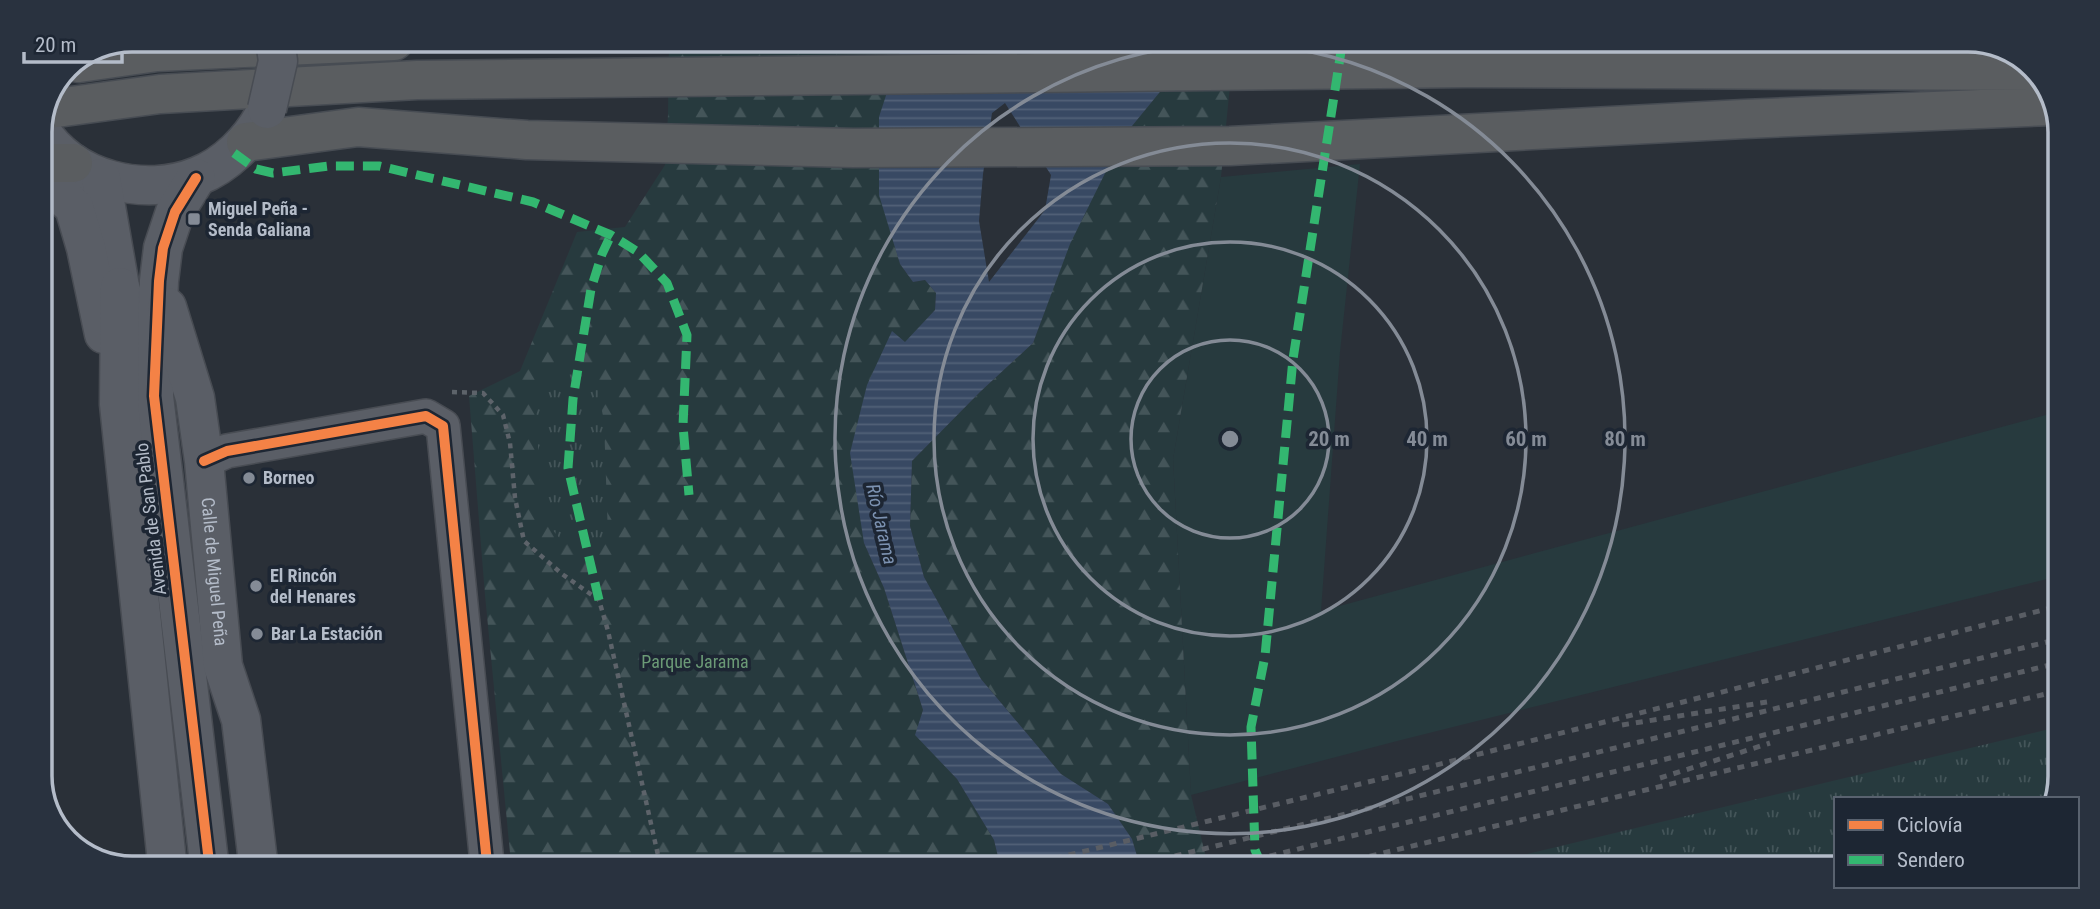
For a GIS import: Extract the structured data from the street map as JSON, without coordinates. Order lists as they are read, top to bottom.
{
  "streets": {
    "street": ["Avenida de San Pablo", "Calle de Miguel Peña"]
  },
  "crossings": [
    ["Avenida de San Pablo", "Calle de Miguel Peña"]
  ],
  "water": ["Río Jarama"],
  "parks": ["Parque Jarama"],
  "places": {
    "transit": ["Miguel Peña - Senda Galiana"],
    "other": ["Borneo", "El Rincón del Henares", "Bar La Estación"]
  },
  "legend": ["Ciclovía", "Sendero"],
  "scale_bar": "20 m",
  "rings": [
    "20 m",
    "40 m",
    "60 m",
    "80 m"
  ]
}
